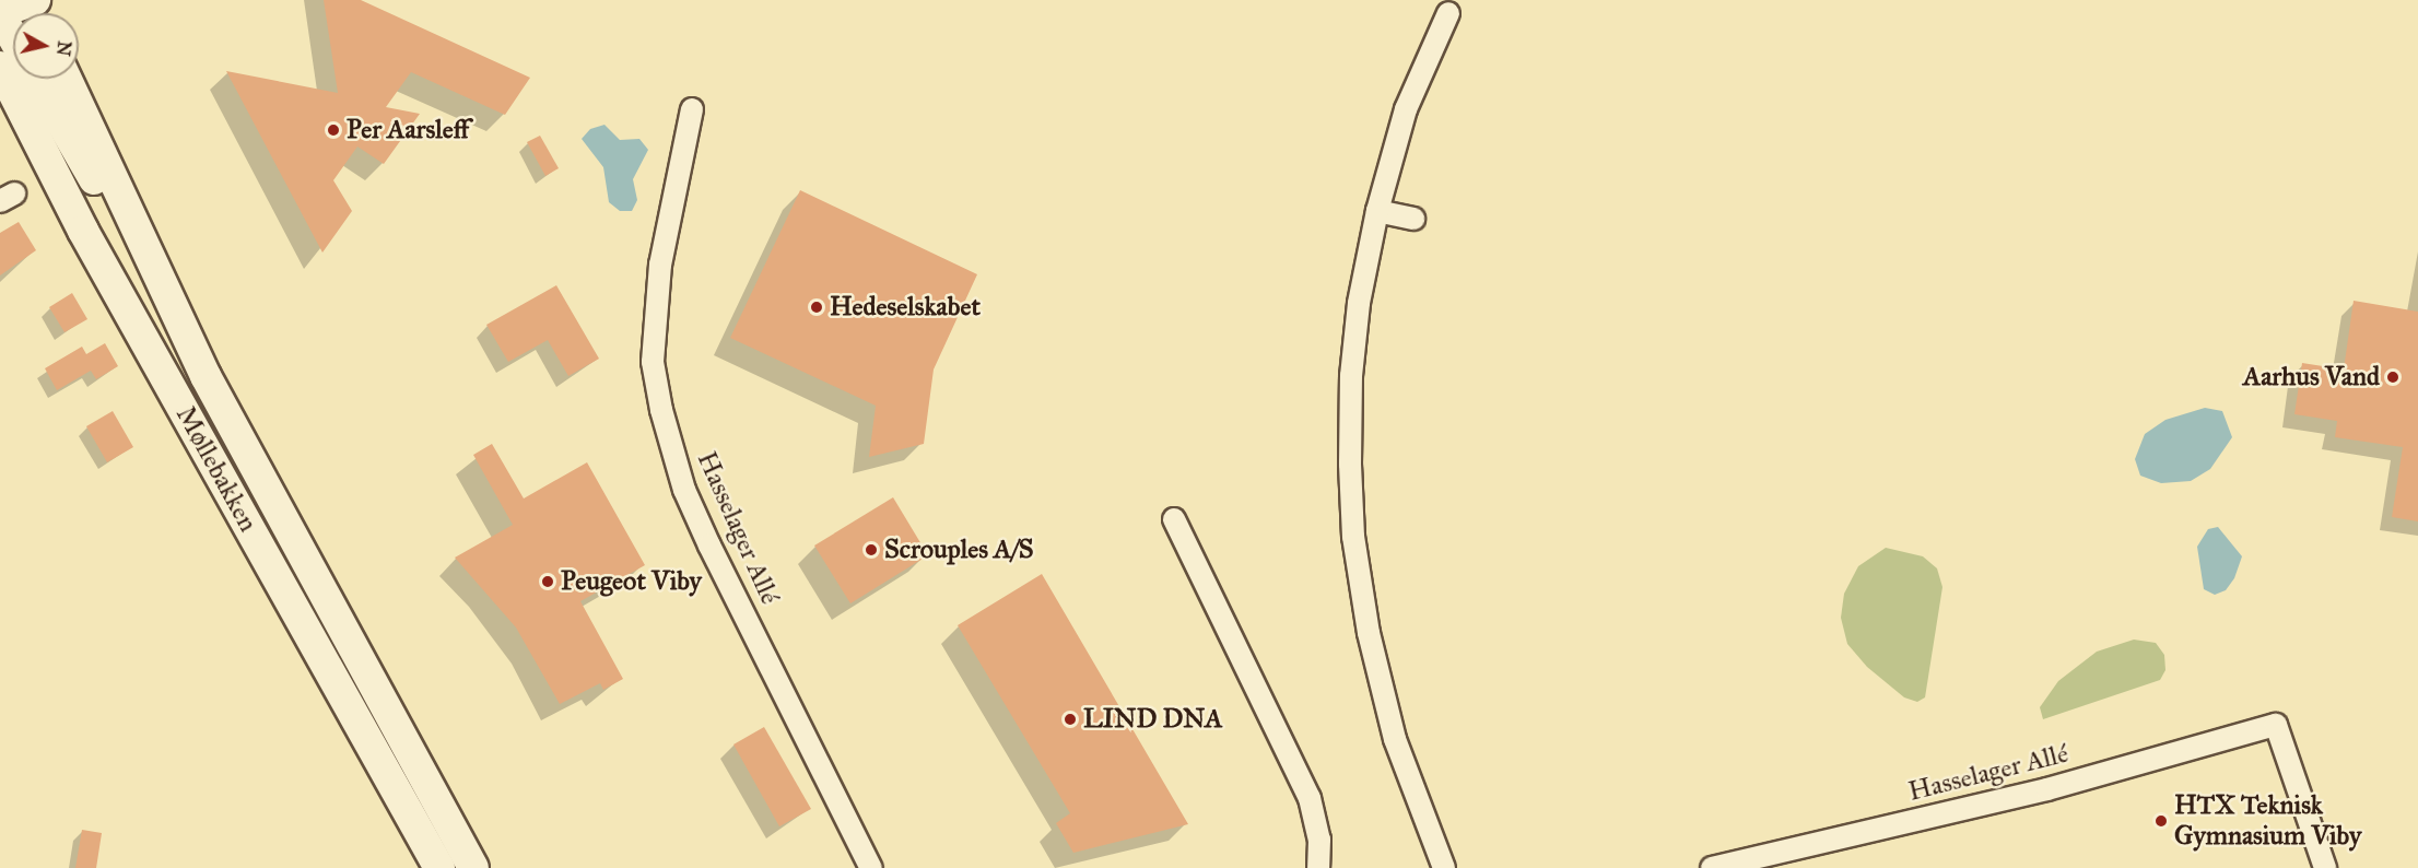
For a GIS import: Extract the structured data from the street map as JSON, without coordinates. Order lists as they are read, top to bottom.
{
  "streets": {
    "main road": ["Møllebakken"],
    "street": ["Hasselager Allé"]
  },
  "places": [
    "Per Aarsleff",
    "Hedeselskabet",
    "Aarhus Vand",
    "Scrouples A/S",
    "Peugeot Viby",
    "LIND DNA",
    "HTX Teknisk Gymnasium Viby"
  ],
  "north": "right"
}
